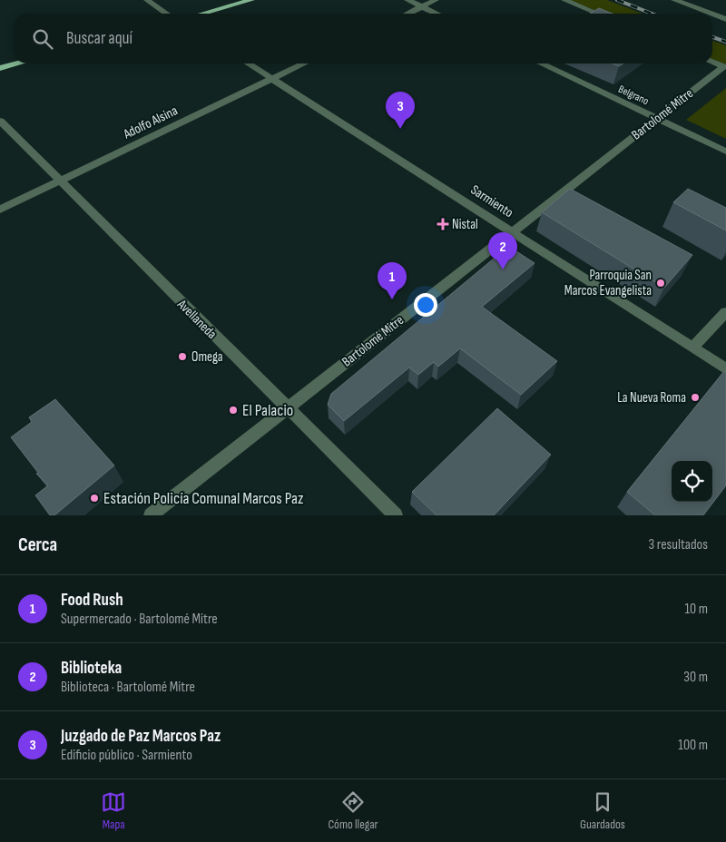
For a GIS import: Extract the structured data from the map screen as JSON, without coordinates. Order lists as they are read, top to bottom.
{
  "streets": {
    "street": [
      "Belgrano",
      "Bartolomé Mitre",
      "Adolfo Alsina",
      "Sarmiento",
      "Avellaneda"
    ]
  },
  "crossings": [
    ["Belgrano", "Bartolomé Mitre"],
    ["Bartolomé Mitre", "Sarmiento"],
    ["Bartolomé Mitre", "Avellaneda"],
    ["Adolfo Alsina", "Sarmiento"],
    ["Adolfo Alsina", "Avellaneda"]
  ],
  "places": {
    "health": ["Nistal"],
    "other": [
      "Parroquia San Marcos Evangelista",
      "Omega",
      "La Nueva Roma",
      "El Palacio",
      "Estación Policía Comunal Marcos Paz"
    ]
  },
  "page": {
    "search": "Buscar aquí",
    "pins": ["3", "2", "1"],
    "heading": ["Cerca", "3 resultados"],
    "list": [
      {
        "mark": "1",
        "name": "Food Rush",
        "note": "Supermercado · Bartolomé Mitre",
        "value": "10 m"
      },
      {
        "mark": "2",
        "name": "Biblioteka",
        "note": "Biblioteca · Bartolomé Mitre",
        "value": "30 m"
      },
      {
        "mark": "3",
        "name": "Juzgado de Paz Marcos Paz",
        "note": "Edificio público · Sarmiento",
        "value": "100 m"
      }
    ],
    "nav": ["Mapa", "Cómo llegar", "Guardados"]
  }
}
